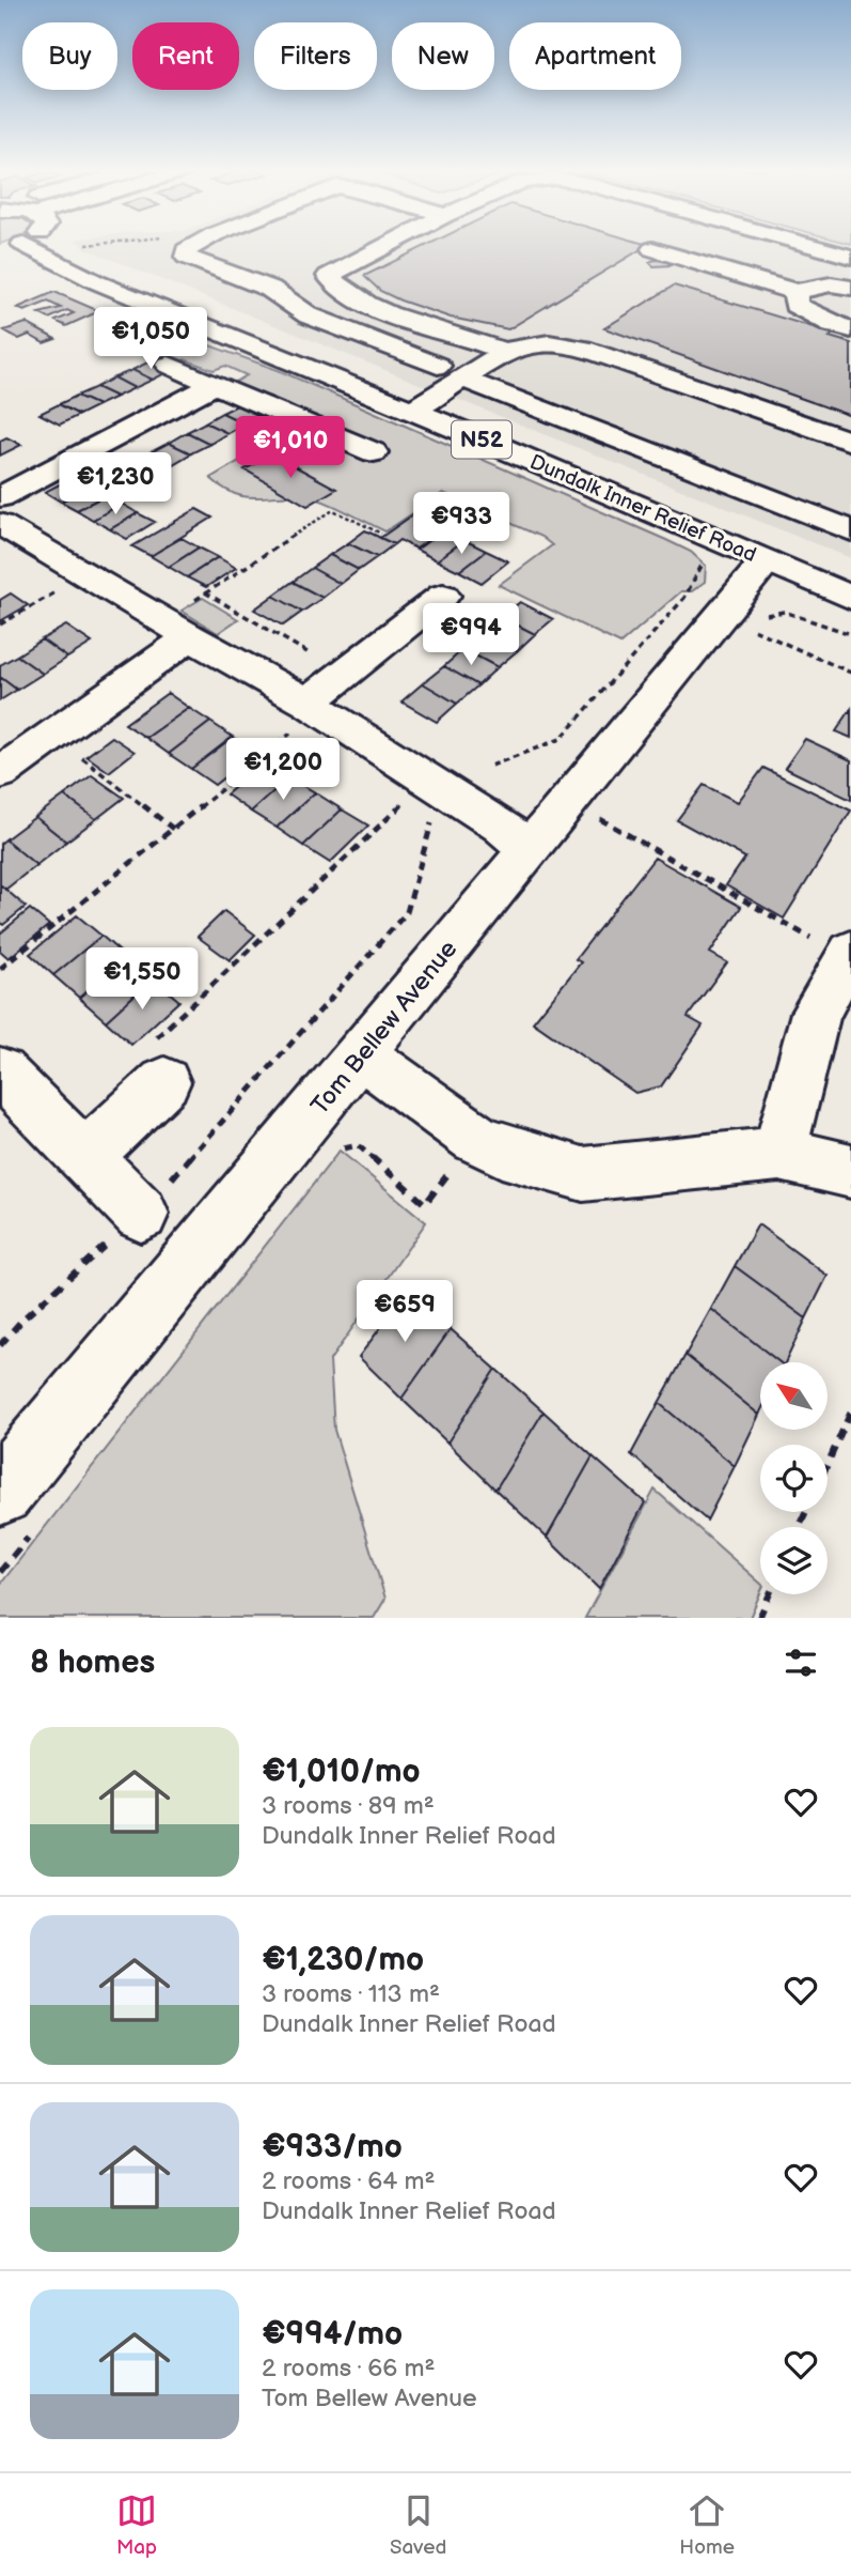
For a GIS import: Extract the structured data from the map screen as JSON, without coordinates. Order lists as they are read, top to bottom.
{
  "streets": {
    "street": ["N52", "Dundalk Inner Relief Road", "Tom Bellew Avenue"]
  },
  "crossings": [
    ["Dundalk Inner Relief Road", "Tom Bellew Avenue"]
  ],
  "north": "top left",
  "page": {
    "chip": [
      "Buy",
      "Rent",
      "Filters",
      "New",
      "Apartment"
    ],
    "price": [
      "€1,050",
      "€1,010",
      "€1,230",
      "€933",
      "€994",
      "€1,200",
      "€1,550",
      "€659"
    ],
    "heading": "8 homes",
    "list": [
      {
        "name": "€1,010/mo",
        "note": "3 rooms · 89 m² · Dundalk Inner Relief Road"
      },
      {
        "name": "€1,230/mo",
        "note": "3 rooms · 113 m² · Dundalk Inner Relief Road"
      },
      {
        "name": "€933/mo",
        "note": "2 rooms · 64 m² · Dundalk Inner Relief Road"
      },
      {
        "name": "€994/mo",
        "note": "2 rooms · 66 m² · Tom Bellew Avenue"
      }
    ],
    "tabs": ["Map", "Saved", "Home"]
  }
}
